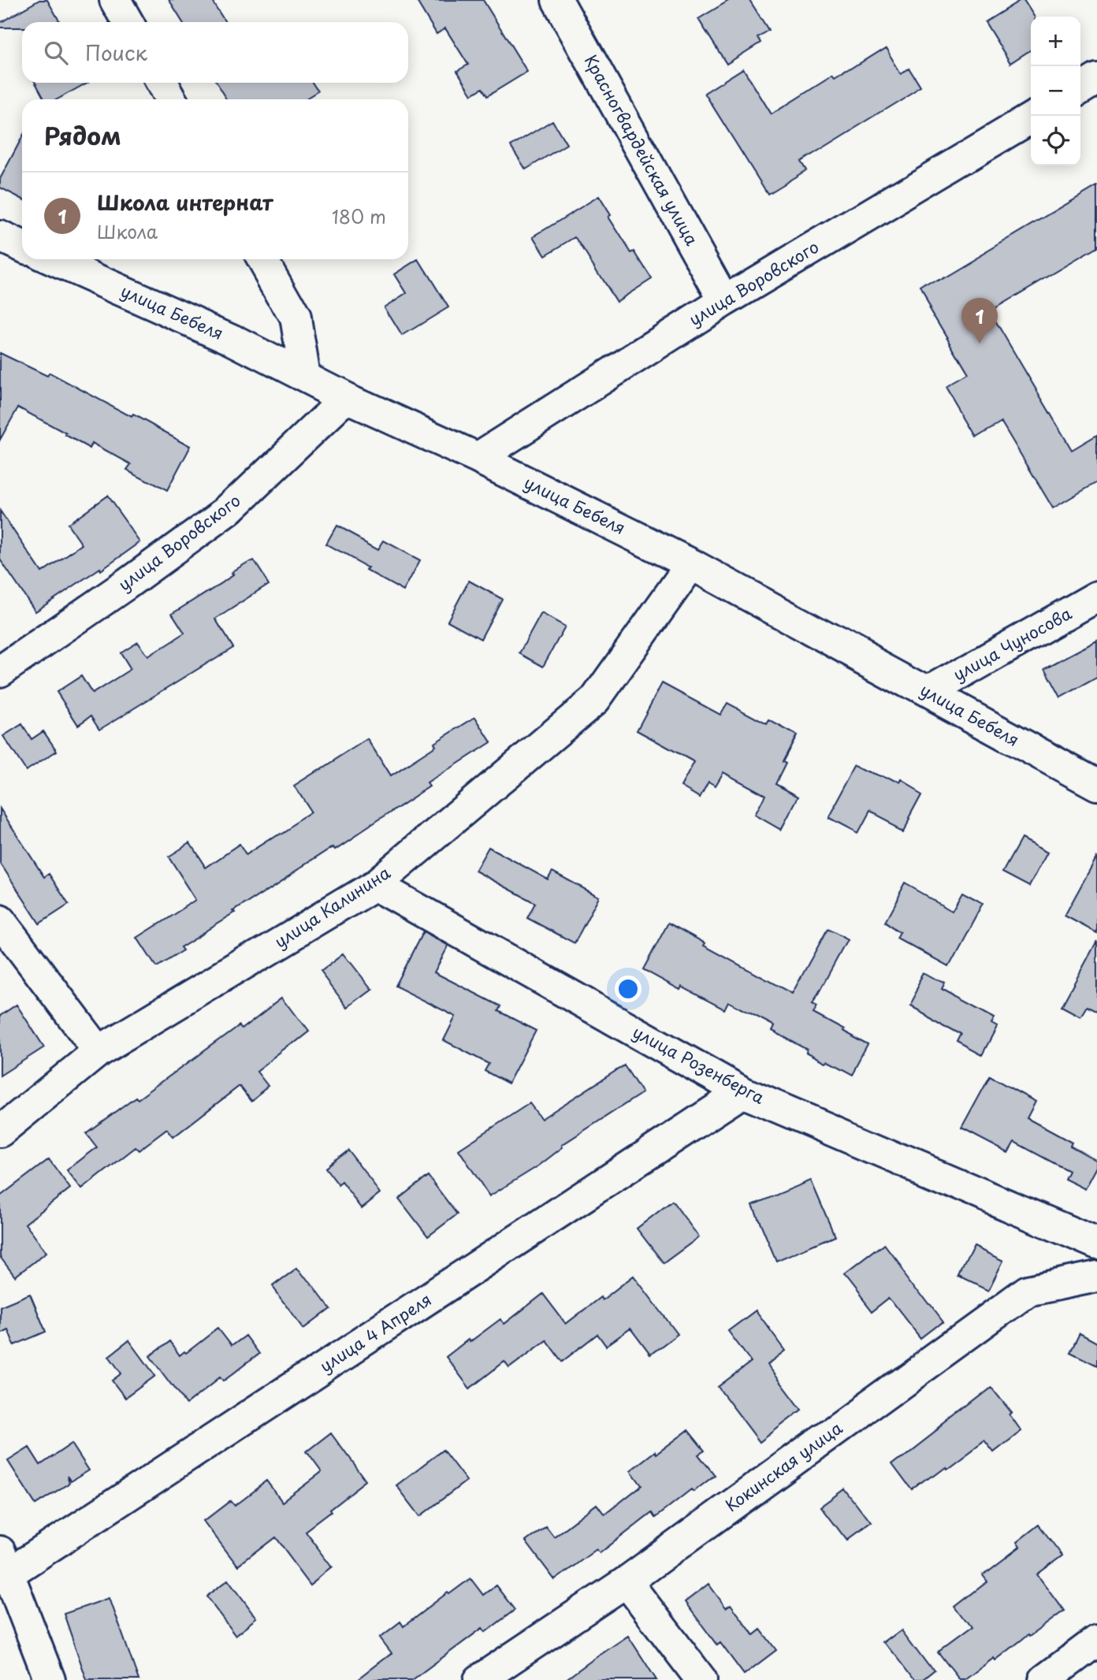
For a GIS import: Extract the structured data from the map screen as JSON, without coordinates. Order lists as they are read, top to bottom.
{
  "streets": {
    "street": [
      "Красногвардейская улица",
      "улица Воровского",
      "улица Бебеля",
      "улица Чуносова",
      "улица Калинина",
      "улица Розенберга",
      "улица 4 Апреля",
      "Кокинская улица"
    ]
  },
  "crossings": [
    ["Красногвардейская улица", "улица Воровского"],
    ["улица Воровского", "улица Бебеля"],
    ["улица Бебеля", "улица Чуносова"],
    ["улица Бебеля", "улица Калинина"],
    ["улица Калинина", "улица Розенберга"],
    ["улица Розенберга", "улица 4 Апреля"]
  ],
  "page": {
    "map_buttons": ["+", "−"],
    "search": "Поиск",
    "heading": "Рядом",
    "list": [
      {
        "mark": "1",
        "name": "Школа интернат",
        "note": "Школа",
        "value": "180 m"
      }
    ],
    "pins": "1"
  }
}
